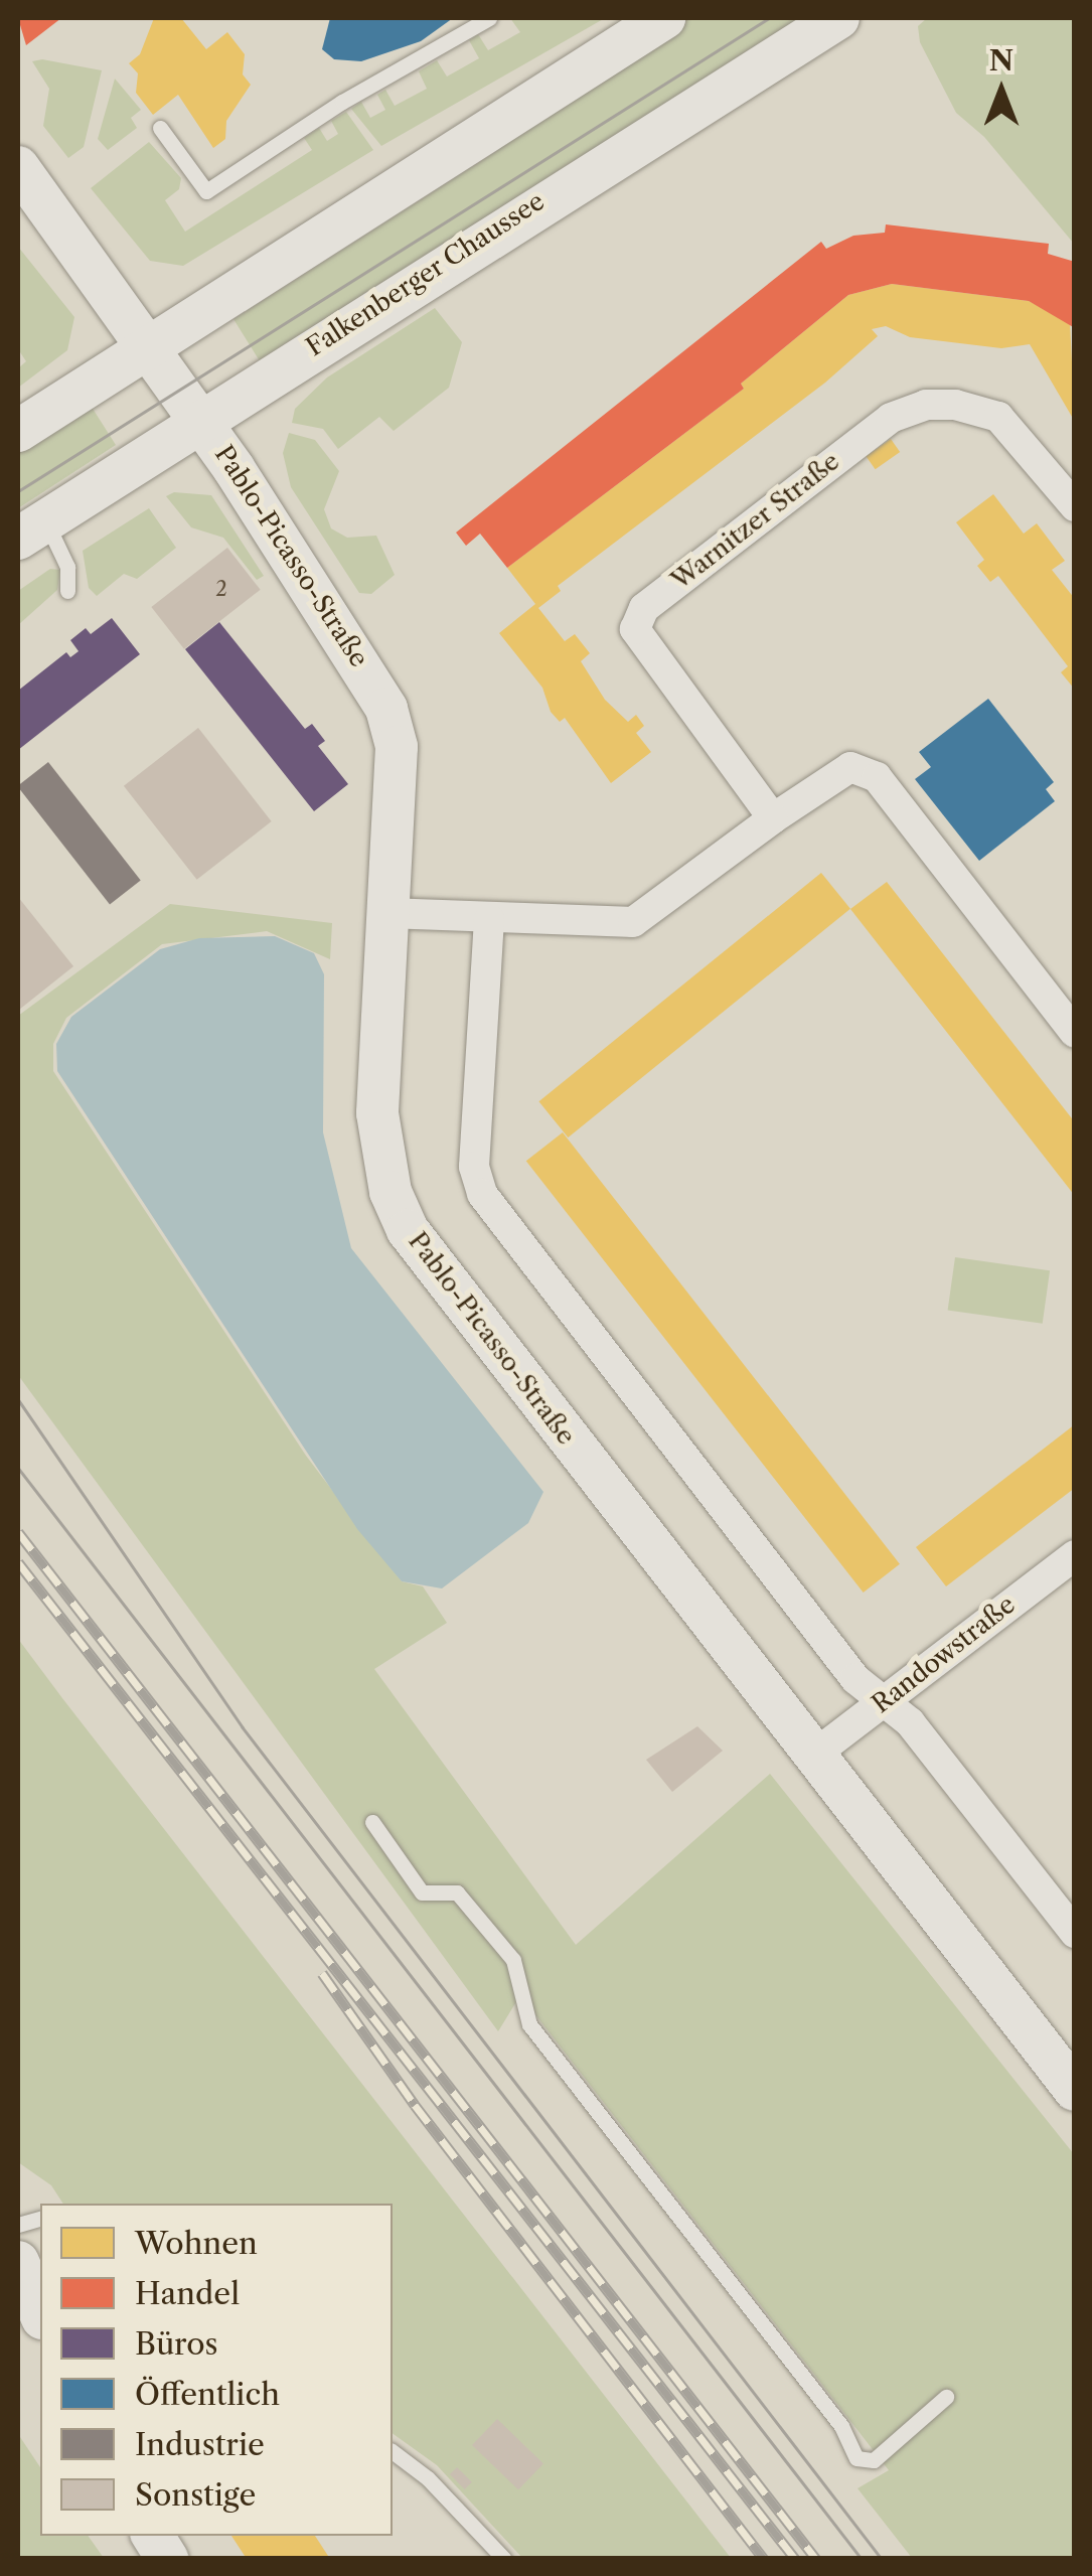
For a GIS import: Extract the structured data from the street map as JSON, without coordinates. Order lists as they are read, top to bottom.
{
  "streets": {
    "main road": ["Falkenberger Chaussee", "Pablo-Picasso-Straße"],
    "street": ["Warnitzer Straße", "Randowstraße"]
  },
  "crossings": [
    ["Falkenberger Chaussee", "Pablo-Picasso-Straße"],
    ["Pablo-Picasso-Straße", "Randowstraße"]
  ],
  "house_numbers": ["2"],
  "legend": [
    "Wohnen",
    "Handel",
    "Büros",
    "Öffentlich",
    "Industrie",
    "Sonstige"
  ],
  "north": "top"
}
